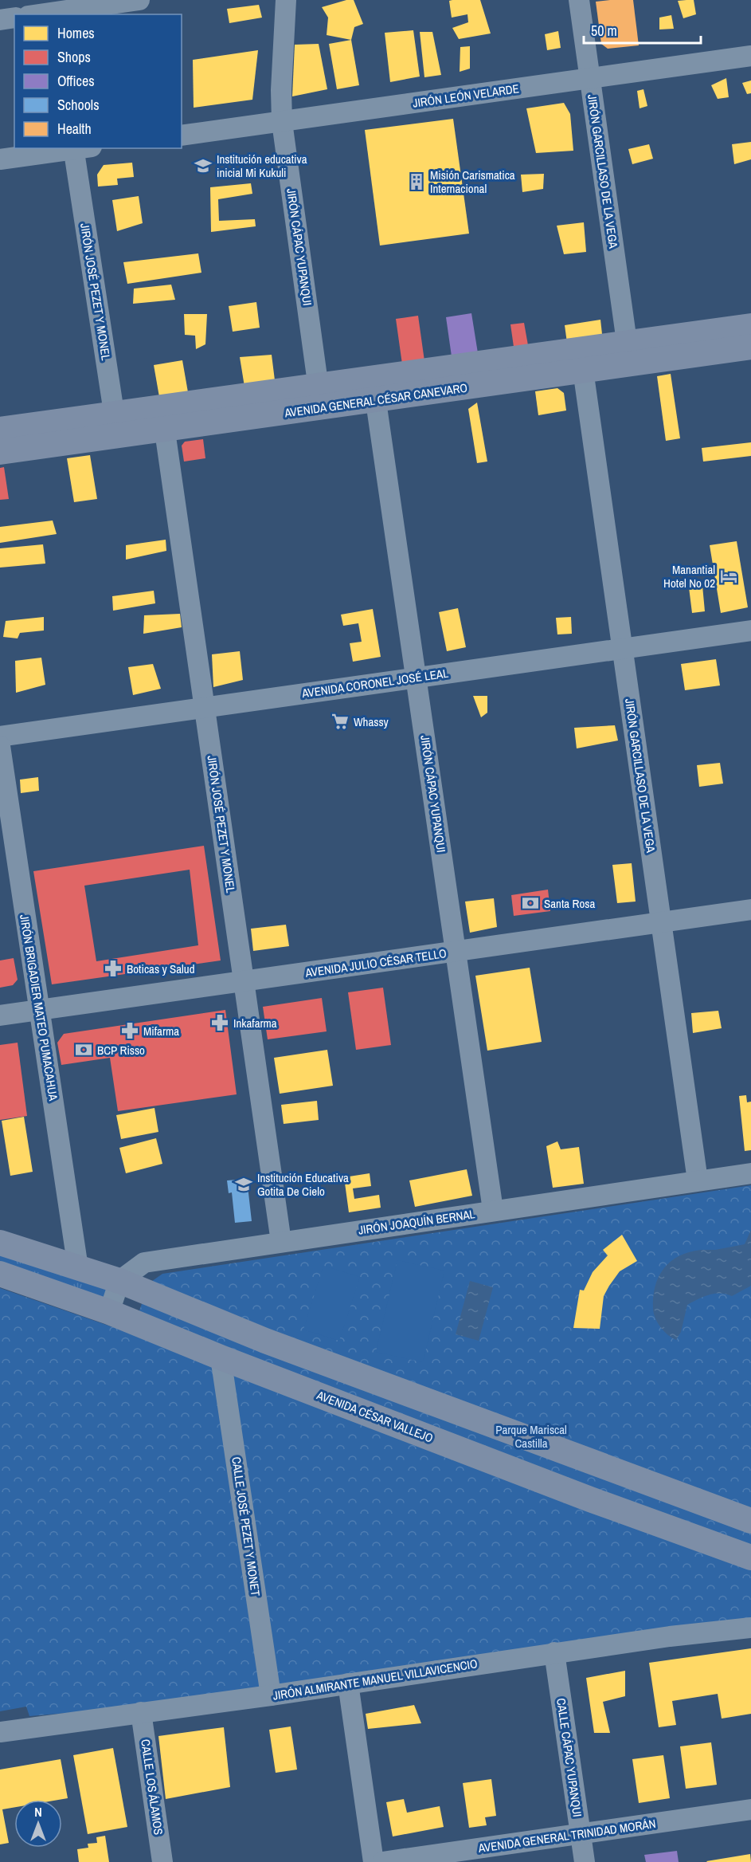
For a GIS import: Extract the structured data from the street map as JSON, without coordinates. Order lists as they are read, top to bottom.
{
  "streets": {
    "main road": ["AVENIDA GENERAL CÉSAR CANEVARO", "AVENIDA CÉSAR VALLEJO"],
    "street": [
      "JIRÓN LEÓN VELARDE",
      "JIRÓN GARCILLASO DE LA VEGA",
      "JIRÓN CÁPAC YUPANQUI",
      "JIRÓN JOSÉ PEZET Y MONEL",
      "AVENIDA CORONEL JOSÉ LEAL",
      "AVENIDA JULIO CÉSAR TELLO",
      "JIRÓN BRIGADIER MATEO PUMACAHUA",
      "JIRÓN JOAQUÍN BERNAL",
      "CALLE JOSÉ PEZET Y MONET",
      "JIRÓN ALMIRANTE MANUEL VILLAVICENCIO",
      "CALLE CÁPAC YUPANQUI",
      "CALLE LOS ÁLAMOS",
      "AVENIDA GENERAL TRINIDAD MORÁN"
    ]
  },
  "crossings": [
    ["JIRÓN LEÓN VELARDE", "JIRÓN GARCILLASO DE LA VEGA"],
    ["JIRÓN LEÓN VELARDE", "JIRÓN CÁPAC YUPANQUI"],
    ["JIRÓN GARCILLASO DE LA VEGA", "AVENIDA GENERAL CÉSAR CANEVARO"],
    ["JIRÓN GARCILLASO DE LA VEGA", "AVENIDA CORONEL JOSÉ LEAL"],
    ["JIRÓN GARCILLASO DE LA VEGA", "AVENIDA JULIO CÉSAR TELLO"],
    ["JIRÓN GARCILLASO DE LA VEGA", "JIRÓN JOAQUÍN BERNAL"],
    ["JIRÓN CÁPAC YUPANQUI", "AVENIDA GENERAL CÉSAR CANEVARO"],
    ["JIRÓN CÁPAC YUPANQUI", "AVENIDA CORONEL JOSÉ LEAL"],
    ["JIRÓN CÁPAC YUPANQUI", "AVENIDA JULIO CÉSAR TELLO"],
    ["JIRÓN CÁPAC YUPANQUI", "JIRÓN JOAQUÍN BERNAL"],
    ["JIRÓN JOSÉ PEZET Y MONEL", "AVENIDA GENERAL CÉSAR CANEVARO"],
    ["JIRÓN JOSÉ PEZET Y MONEL", "AVENIDA CORONEL JOSÉ LEAL"],
    ["JIRÓN JOSÉ PEZET Y MONEL", "AVENIDA JULIO CÉSAR TELLO"],
    ["JIRÓN JOSÉ PEZET Y MONEL", "JIRÓN JOAQUÍN BERNAL"],
    ["AVENIDA JULIO CÉSAR TELLO", "JIRÓN BRIGADIER MATEO PUMACAHUA"],
    ["AVENIDA CÉSAR VALLEJO", "CALLE JOSÉ PEZET Y MONET"],
    ["CALLE JOSÉ PEZET Y MONET", "JIRÓN ALMIRANTE MANUEL VILLAVICENCIO"],
    ["JIRÓN ALMIRANTE MANUEL VILLAVICENCIO", "CALLE CÁPAC YUPANQUI"],
    ["JIRÓN ALMIRANTE MANUEL VILLAVICENCIO", "CALLE LOS ÁLAMOS"],
    ["CALLE CÁPAC YUPANQUI", "AVENIDA GENERAL TRINIDAD MORÁN"]
  ],
  "parks": ["Parque Mariscal Castilla"],
  "places": {
    "school or university": ["Institución educativa inicial Mi Kukuli", "Institución Educativa Gotita De Cielo"],
    "building": ["Misión Carismatica Internacional"],
    "hotel": ["Manantial Hotel No 02"],
    "supermarket": ["Whassy"],
    "bank": ["Santa Rosa", "BCP Risso"],
    "pharmacy": ["Boticas y Salud", "Inkafarma", "Mifarma"]
  },
  "legend": [
    "Homes",
    "Shops",
    "Offices",
    "Schools",
    "Health"
  ],
  "scale_bar": "50 m",
  "north": "top"
}
